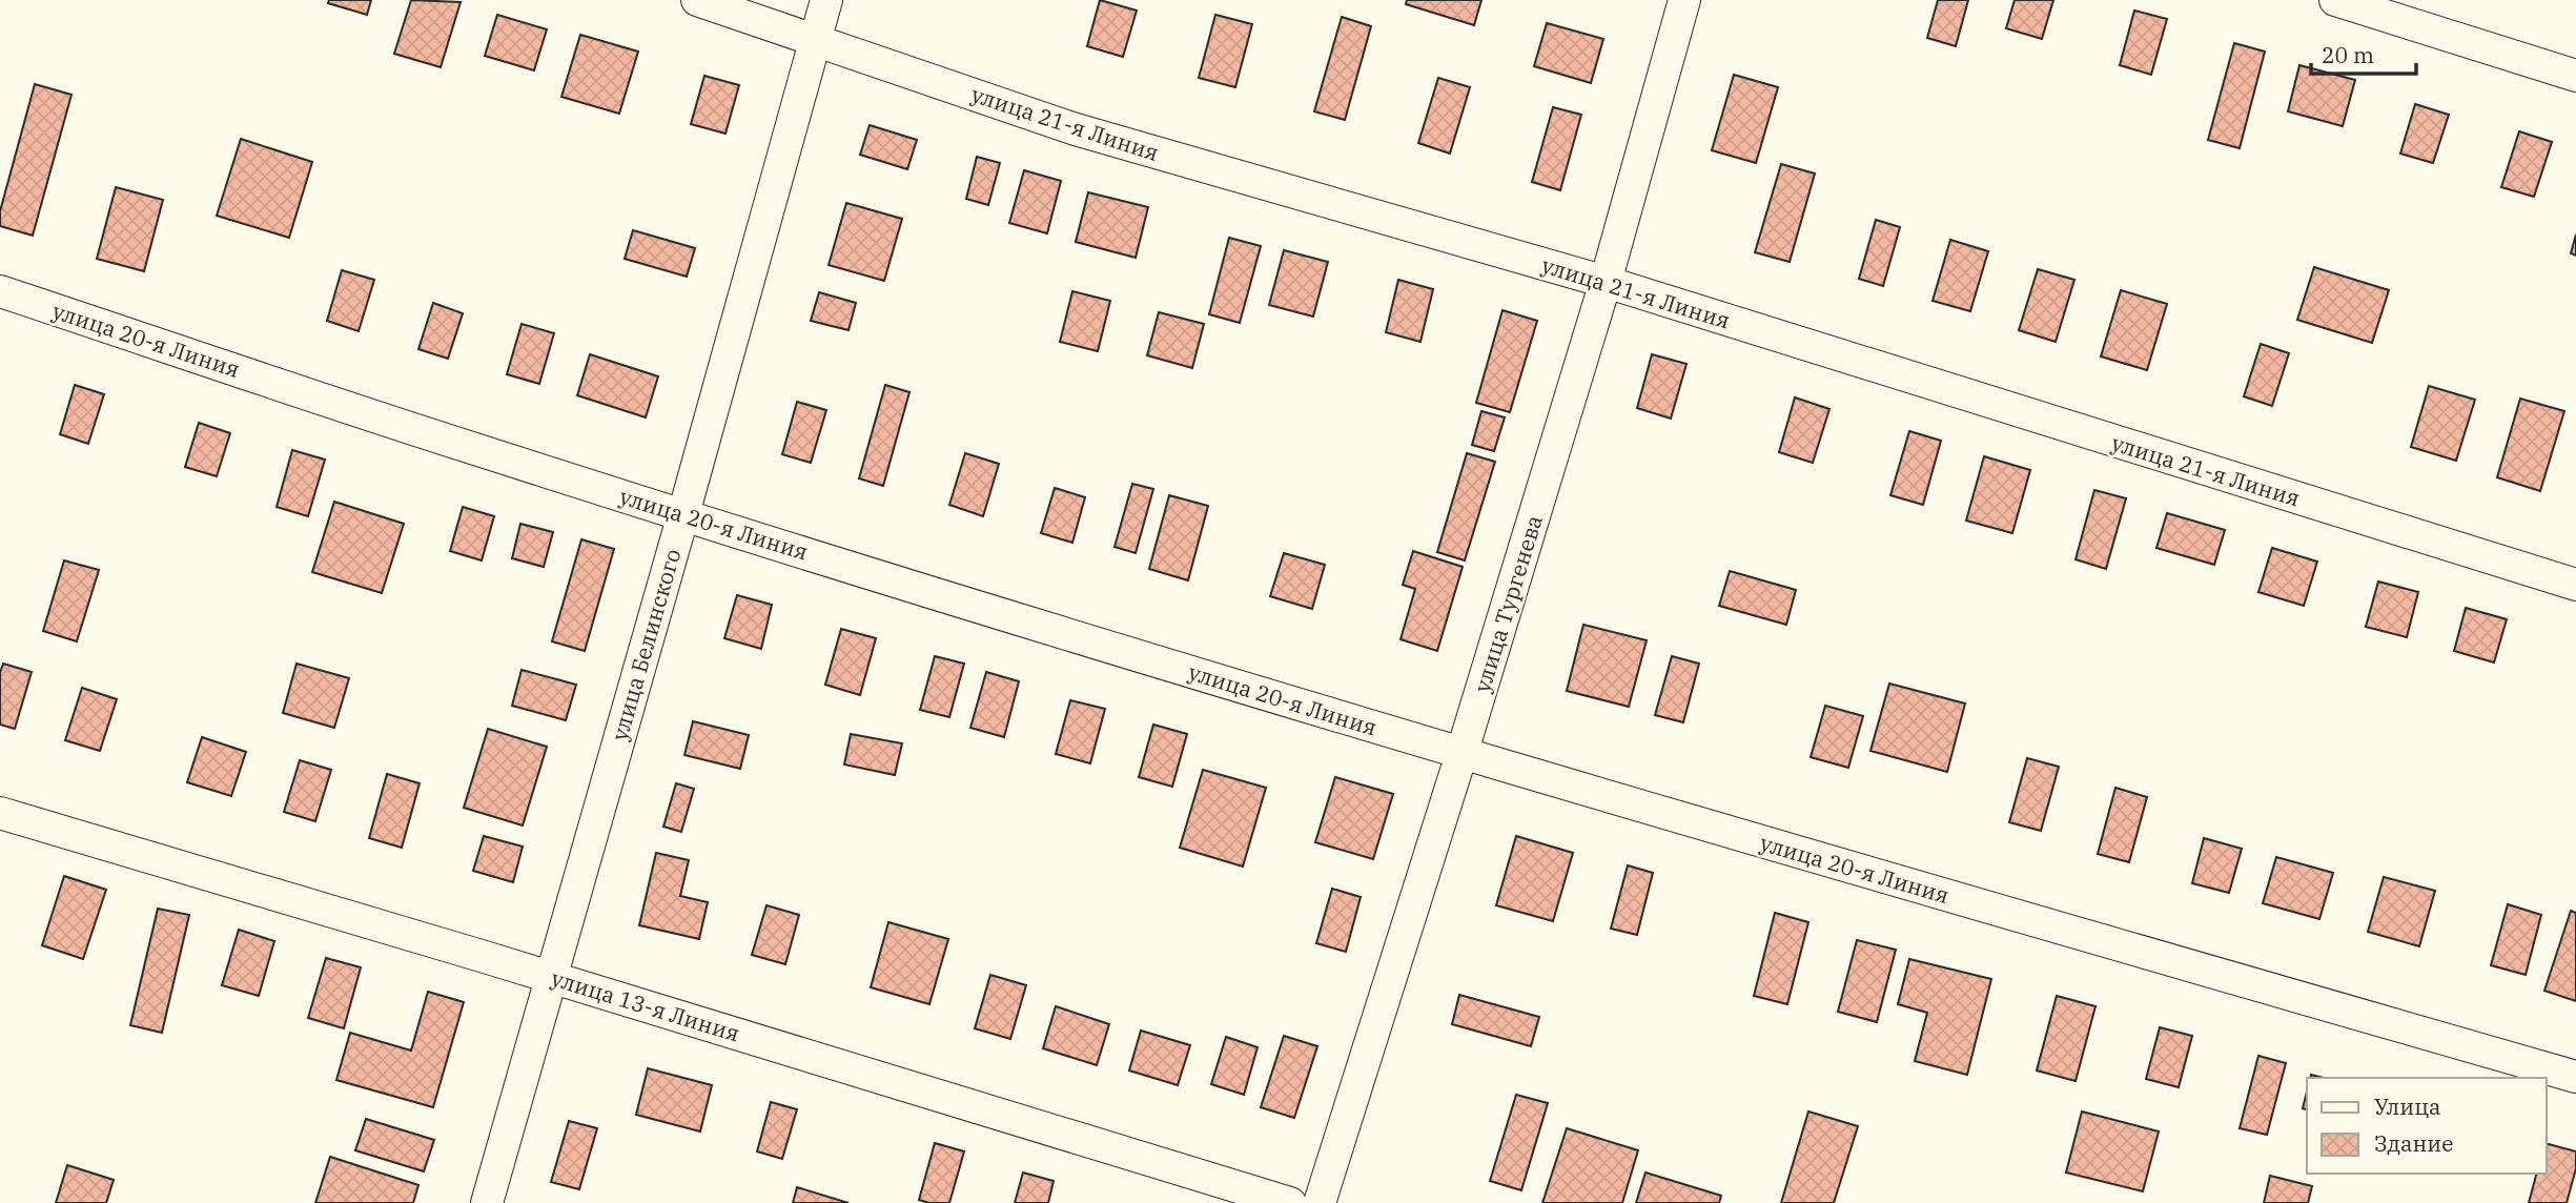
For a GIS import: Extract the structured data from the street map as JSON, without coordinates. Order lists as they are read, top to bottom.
{
  "streets": {
    "street": [
      "улица 21-я Линия",
      "улица 20-я Линия",
      "улица Тургенева",
      "улица Белинского",
      "улица 13-я Линия"
    ]
  },
  "crossings": [
    ["улица 21-я Линия", "улица Тургенева"],
    ["улица 21-я Линия", "улица Белинского"],
    ["улица 20-я Линия", "улица Тургенева"],
    ["улица 20-я Линия", "улица Белинского"],
    ["улица Белинского", "улица 13-я Линия"]
  ],
  "legend": ["Улица", "Здание"],
  "scale_bar": "20 m"
}
